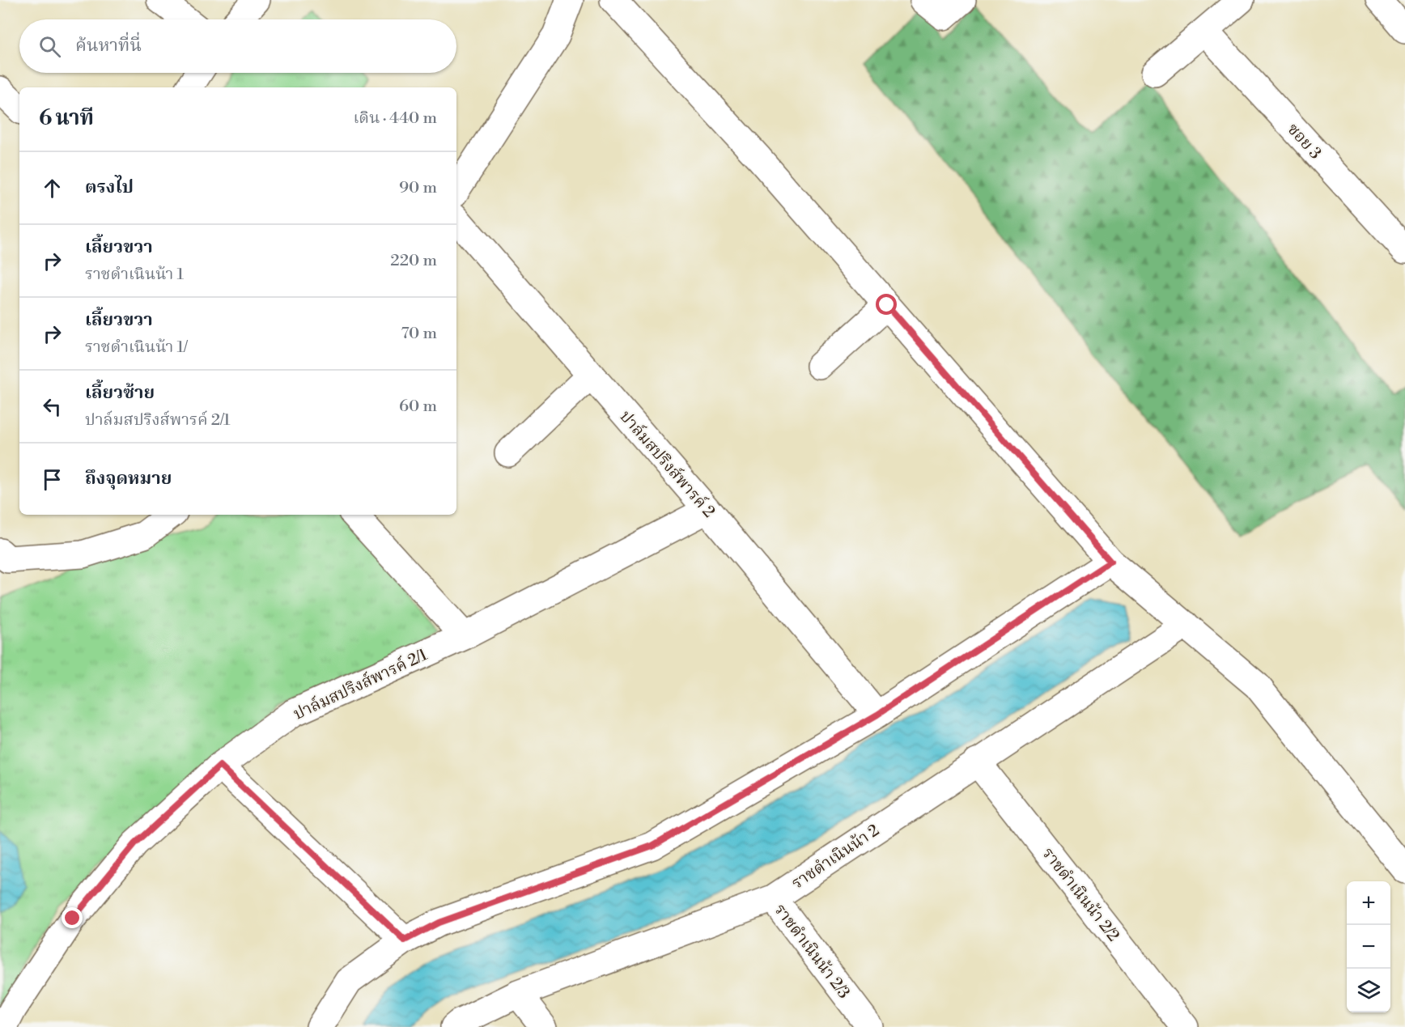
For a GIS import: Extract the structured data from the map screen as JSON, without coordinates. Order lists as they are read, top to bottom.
{
  "streets": {
    "street": [
      "ซอย 3",
      "ปาล์มสปริงส์พารค์ 2",
      "ปาล์มสปริงส์พารค์ 2/1",
      "ราชดำเนินน้า 2",
      "ราชดำเนินน้า 2/2",
      "ราชดำเนินน้า 2/3"
    ]
  },
  "crossings": [
    ["ปาล์มสปริงส์พารค์ 2", "ปาล์มสปริงส์พารค์ 2/1"],
    ["ราชดำเนินน้า 2", "ราชดำเนินน้า 2/2"],
    ["ราชดำเนินน้า 2", "ราชดำเนินน้า 2/3"]
  ],
  "page": {
    "search": "ค้นหาที่นี่",
    "heading": ["6 นาที", "เดิน · 440 m"],
    "list": [
      ["ตรงไป", "90 m"],
      ["เลี้ยวขวา", "ราชดำเนินน้า 1", "220 m"],
      ["เลี้ยวขวา", "ราชดำเนินน้า 1/", "70 m"],
      ["เลี้ยวซ้าย", "ปาล์มสปริงส์พารค์ 2/1", "60 m"],
      "ถึงจุดหมาย"
    ],
    "map_buttons": ["+", "−"]
  }
}
